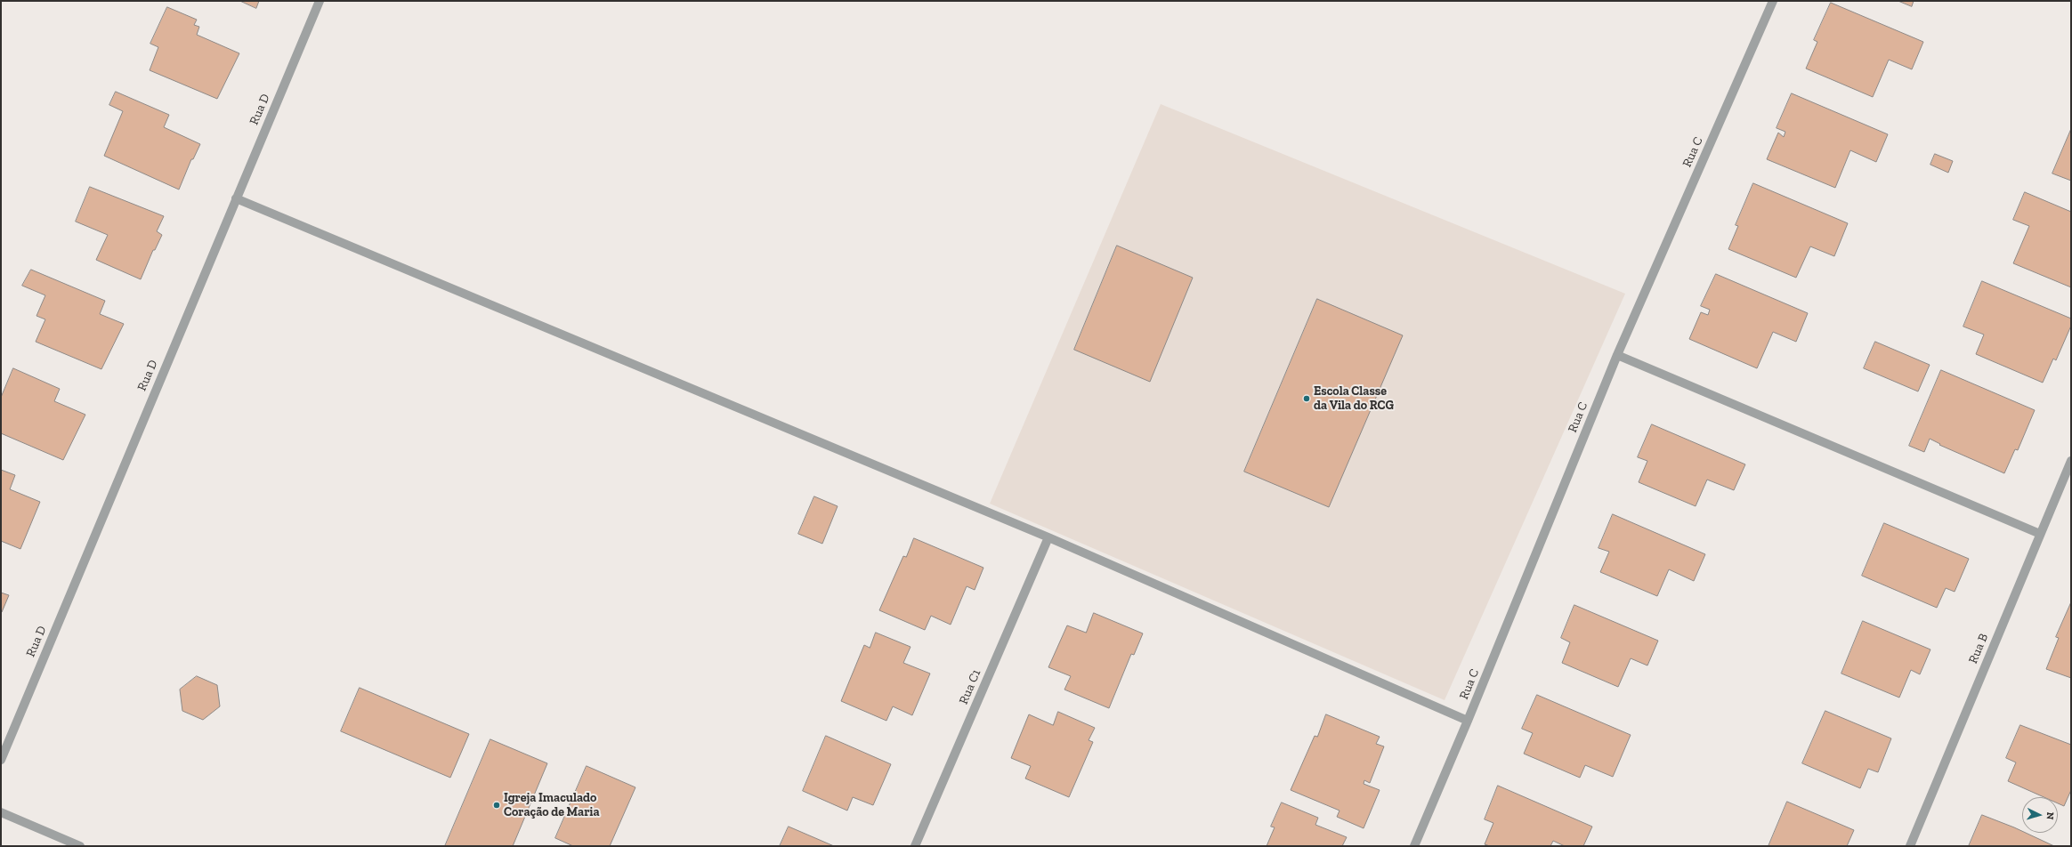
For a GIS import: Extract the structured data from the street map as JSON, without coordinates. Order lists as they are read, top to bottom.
{
  "streets": {
    "street": [
      "Rua D",
      "Rua C",
      "Rua B",
      "Rua C1"
    ]
  },
  "places": ["Escola Classe da Vila do RCG", "Igreja Imaculado Coração de Maria"],
  "north": "right"
}
